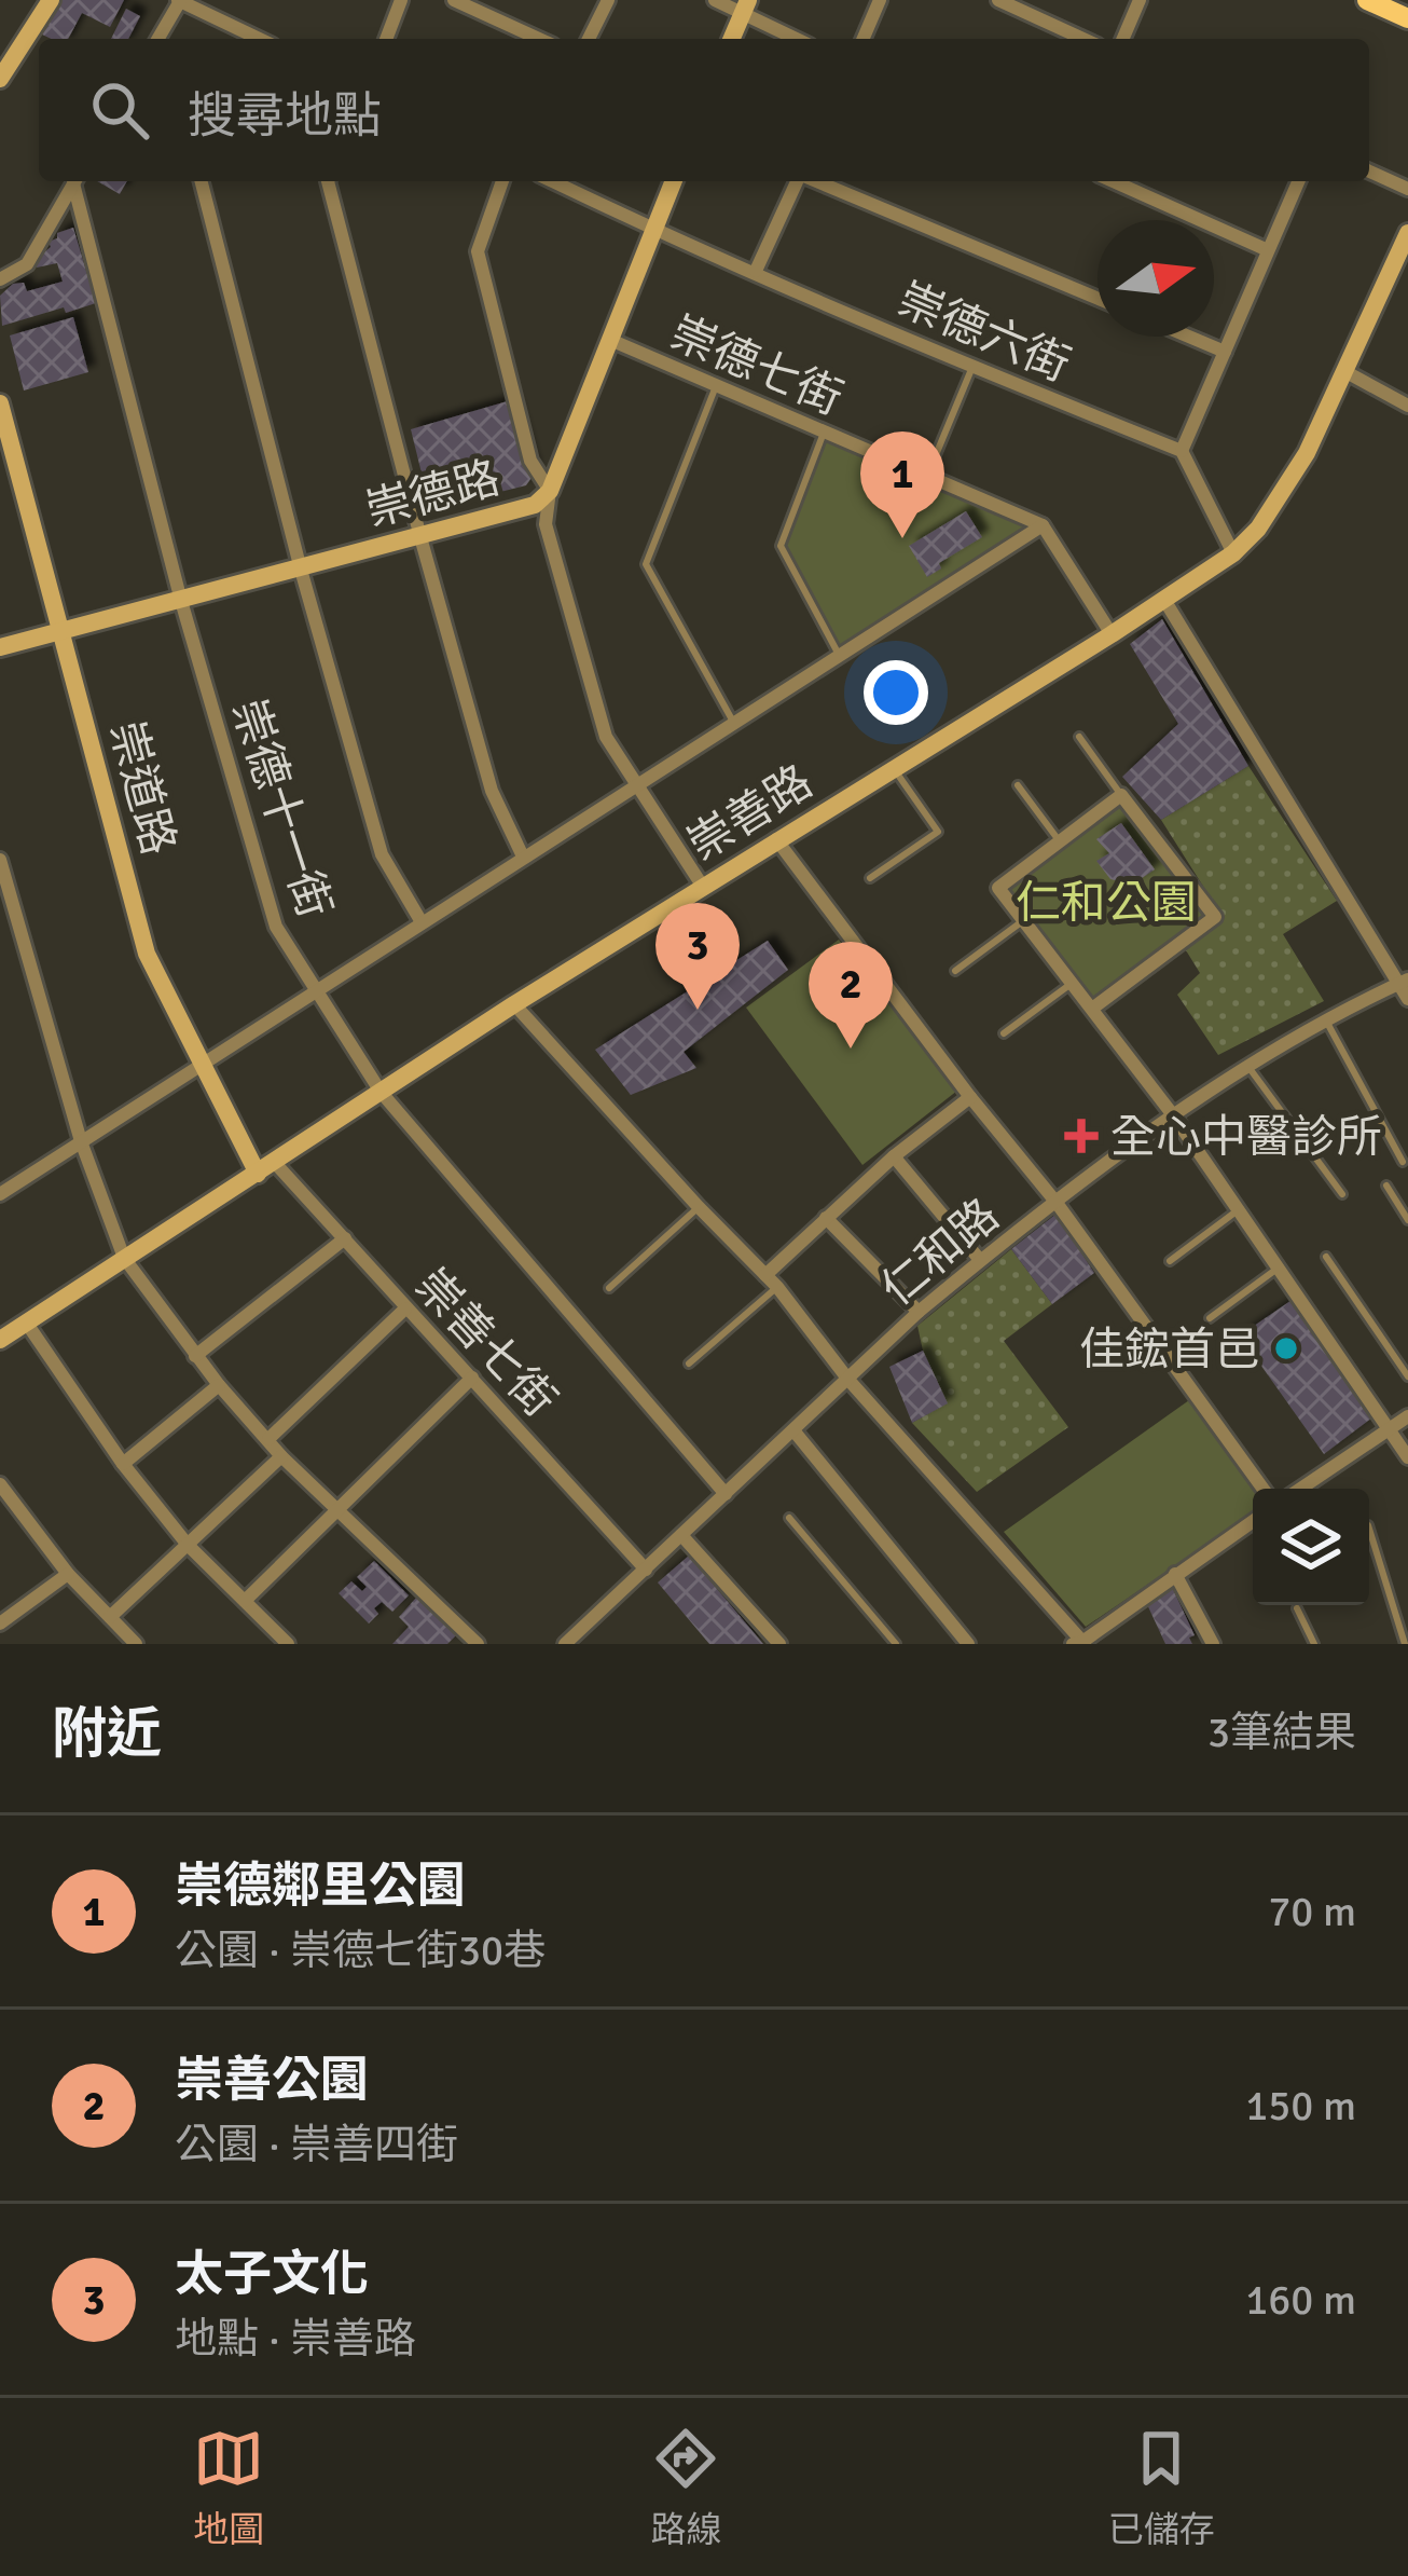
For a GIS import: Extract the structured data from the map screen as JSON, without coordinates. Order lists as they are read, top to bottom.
{
  "streets": {
    "street": [
      "崇德六街",
      "崇德七街",
      "崇德路",
      "崇道路",
      "崇德十一街",
      "崇善路",
      "仁和路",
      "崇善七街"
    ]
  },
  "crossings": [
    ["崇德六街", "崇德路"],
    ["崇德七街", "崇德路"],
    ["崇德路", "崇道路"],
    ["崇德路", "崇德十一街"],
    ["崇道路", "崇善路"],
    ["崇道路", "崇善七街"],
    ["崇德十一街", "崇善路"],
    ["崇德十一街", "仁和路"],
    ["崇善路", "崇善七街"],
    ["仁和路", "崇善七街"]
  ],
  "parks": ["仁和公園"],
  "places": {
    "health": ["全心中醫診所"],
    "other": ["佳鋐首邑"]
  },
  "north": "right",
  "page": {
    "search": "搜尋地點",
    "pins": ["1", "3", "2"],
    "heading": ["附近", "3筆結果"],
    "list": [
      {
        "mark": "1",
        "name": "崇德鄰里公園",
        "note": "公園 · 崇德七街30巷",
        "value": "70 m"
      },
      {
        "mark": "2",
        "name": "崇善公園",
        "note": "公園 · 崇善四街",
        "value": "150 m"
      },
      {
        "mark": "3",
        "name": "太子文化",
        "note": "地點 · 崇善路",
        "value": "160 m"
      }
    ],
    "nav": ["地圖", "路線", "已儲存"]
  }
}
